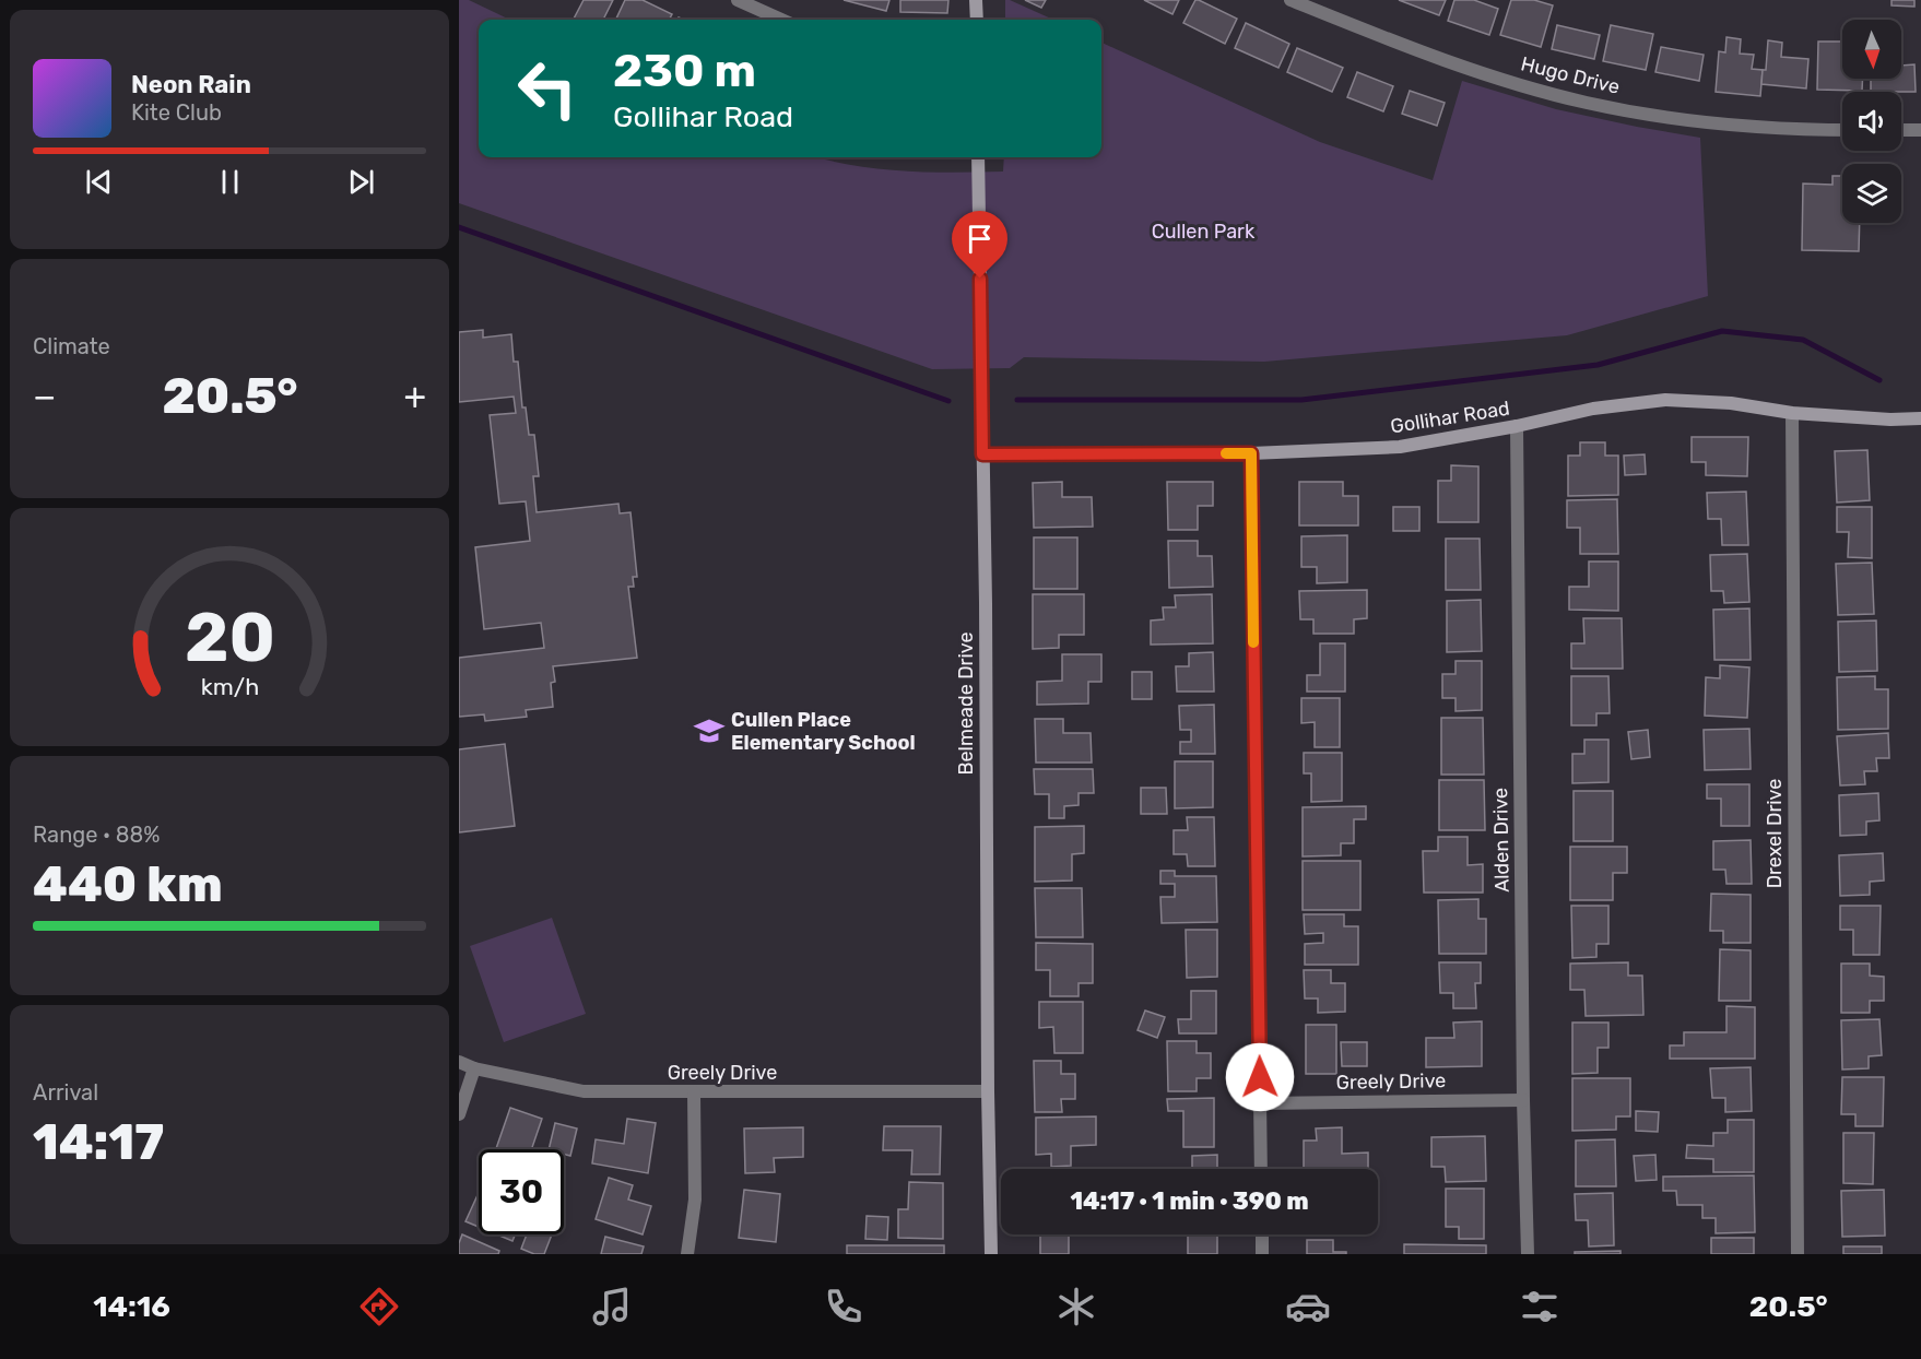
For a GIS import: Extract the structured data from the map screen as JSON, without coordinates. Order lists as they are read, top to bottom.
{
  "streets": {
    "street": [
      "Hugo Drive",
      "Gollihar Road",
      "Belmeade Drive",
      "Drexel Drive",
      "Alden Drive",
      "Greely Drive"
    ]
  },
  "crossings": [
    ["Gollihar Road", "Belmeade Drive"],
    ["Gollihar Road", "Drexel Drive"],
    ["Gollihar Road", "Alden Drive"],
    ["Belmeade Drive", "Greely Drive"],
    ["Alden Drive", "Greely Drive"]
  ],
  "parks": ["Cullen Park"],
  "places": {
    "school or university": ["Cullen Place Elementary School"]
  },
  "north": "bottom",
  "page": {
    "turn": ["230 m", "Gollihar Road"],
    "song": ["Neon Rain", "Kite Club"],
    "tile": [
      "Climate",
      ["Range · 88%", "440 km"],
      ["Arrival", "14:17"]
    ],
    "heat": ["−", "20.5°", "+"],
    "limit": "30",
    "trip": "14:17 · 1 min · 390 m",
    "tabs": ["14:16", "20.5°"],
    "gauge": ["20", "km/h"]
  }
}
